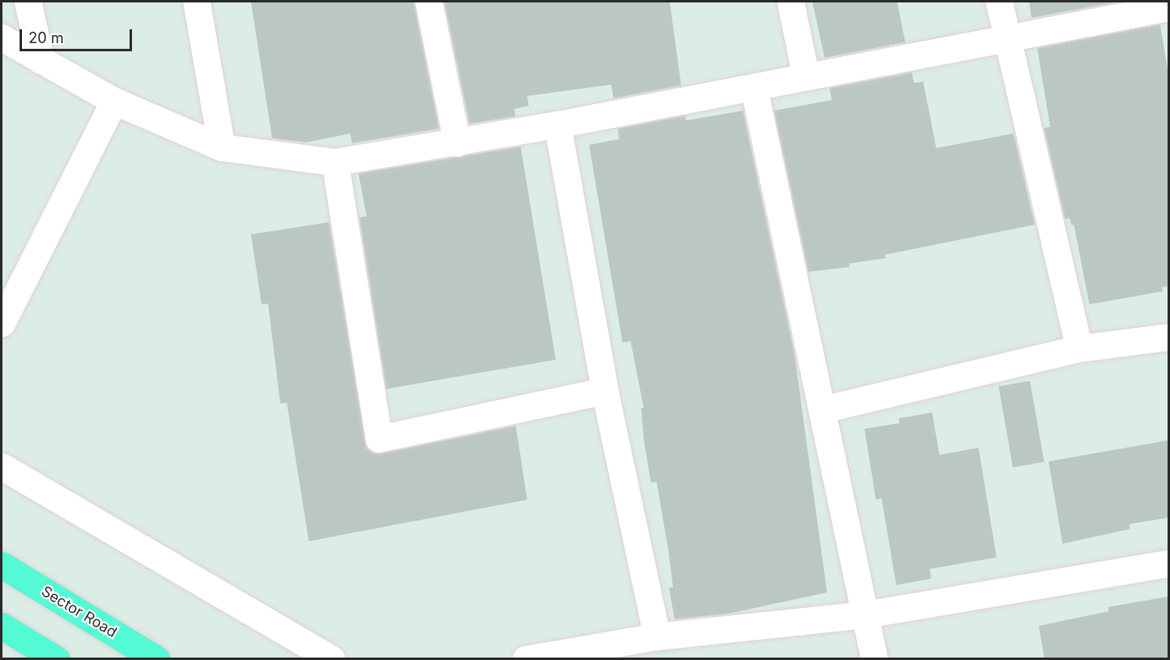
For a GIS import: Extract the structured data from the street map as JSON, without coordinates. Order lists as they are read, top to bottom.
{
  "streets": {
    "main road": ["Sector Road"]
  },
  "scale_bar": "20 m"
}
